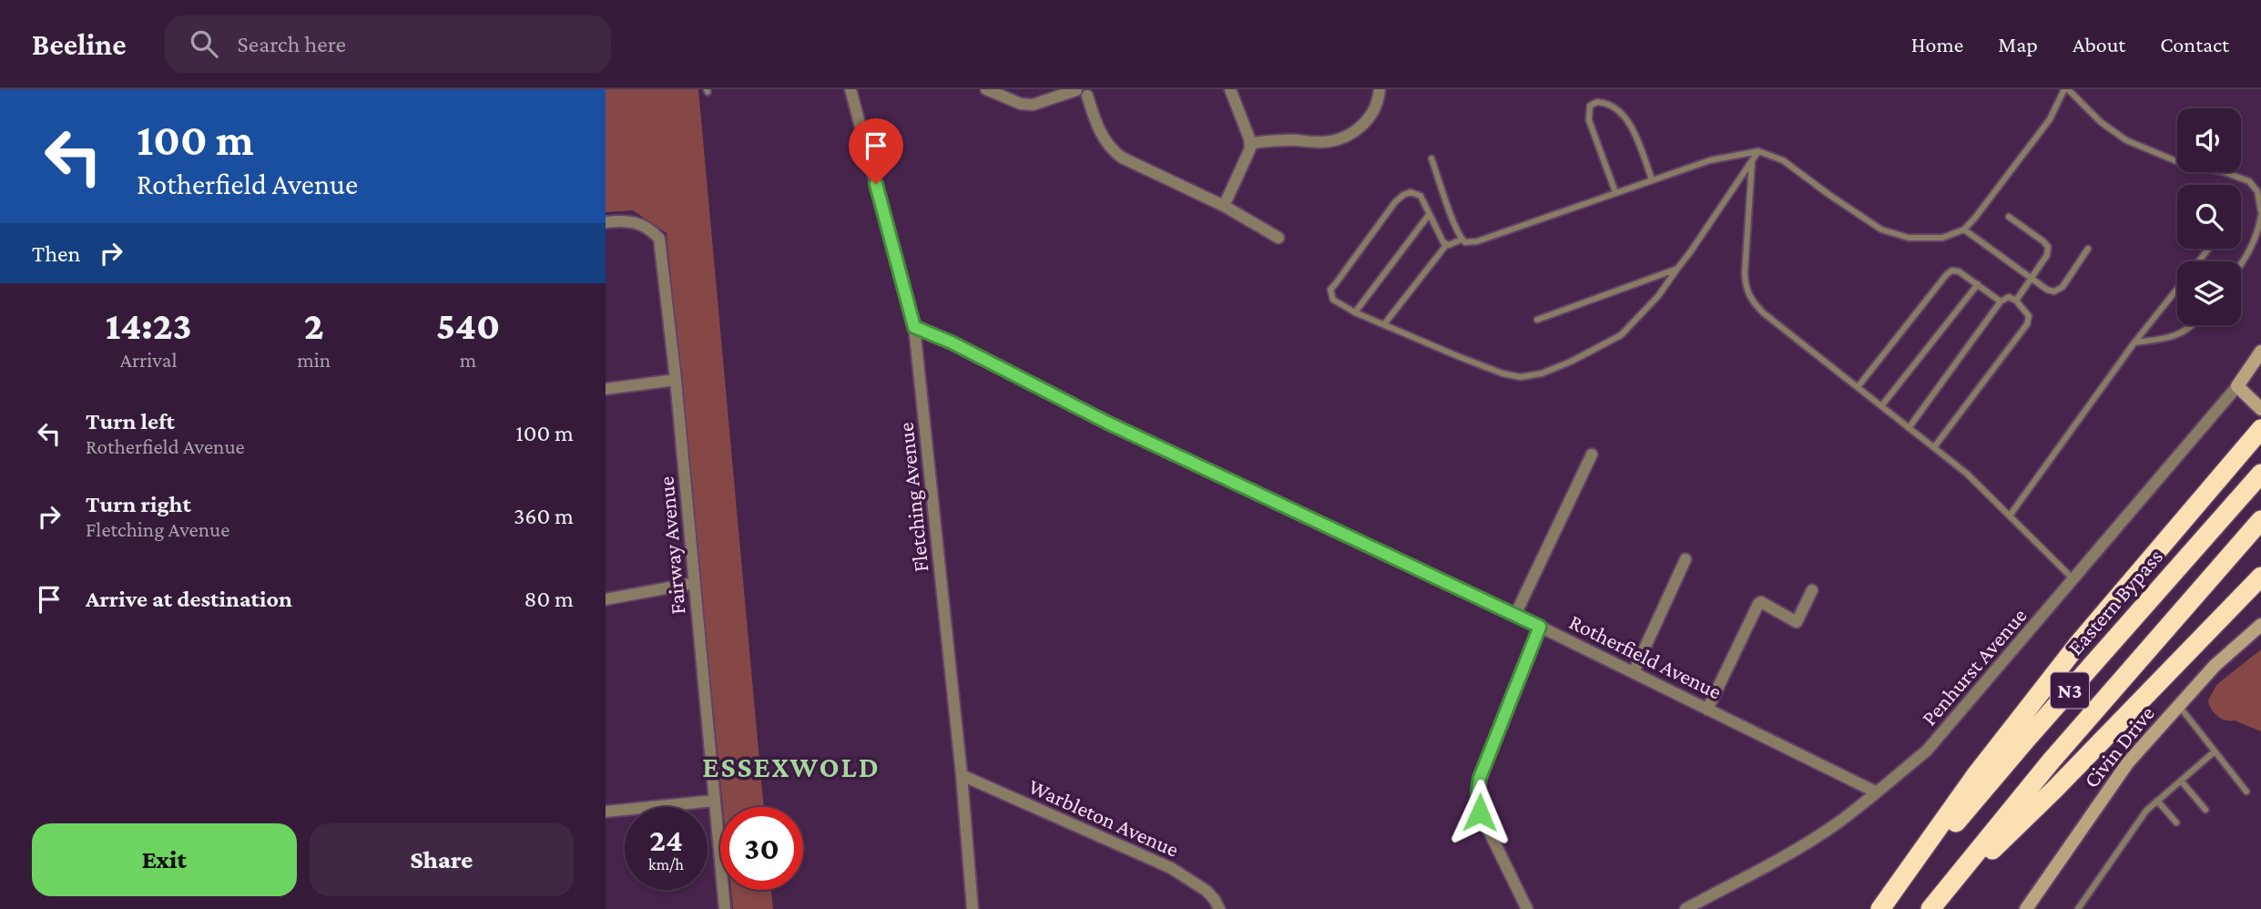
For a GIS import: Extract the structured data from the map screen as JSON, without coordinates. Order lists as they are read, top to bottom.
{
  "streets": {
    "highway": ["Eastern Bypass", "N3"],
    "main road": ["Civin Drive"],
    "street": [
      "Fletching Avenue",
      "Fairway Avenue",
      "Rotherfield Avenue",
      "Penhurst Avenue",
      "Warbleton Avenue"
    ]
  },
  "crossings": [
    ["Fletching Avenue", "Rotherfield Avenue"],
    ["Fletching Avenue", "Warbleton Avenue"],
    ["Rotherfield Avenue", "Penhurst Avenue"]
  ],
  "districts": ["ESSEXWOLD"],
  "page": {
    "header": "Beeline",
    "search": "Search here",
    "nav": [
      "Home",
      "Map",
      "About",
      "Contact"
    ],
    "turn": ["100 m", "Rotherfield Avenue"],
    "then": "Then",
    "eta": [
      "14:23",
      "Arrival",
      "2",
      "min",
      "540",
      "m"
    ],
    "list": [
      {
        "name": "Turn left",
        "note": "Rotherfield Avenue",
        "value": "100 m"
      },
      {
        "name": "Turn right",
        "note": "Fletching Avenue",
        "value": "360 m"
      },
      {
        "name": "Arrive at destination",
        "value": "80 m"
      }
    ],
    "speed": "24 km/h",
    "limit": "30",
    "buttons": ["Exit", "Share"]
  }
}
